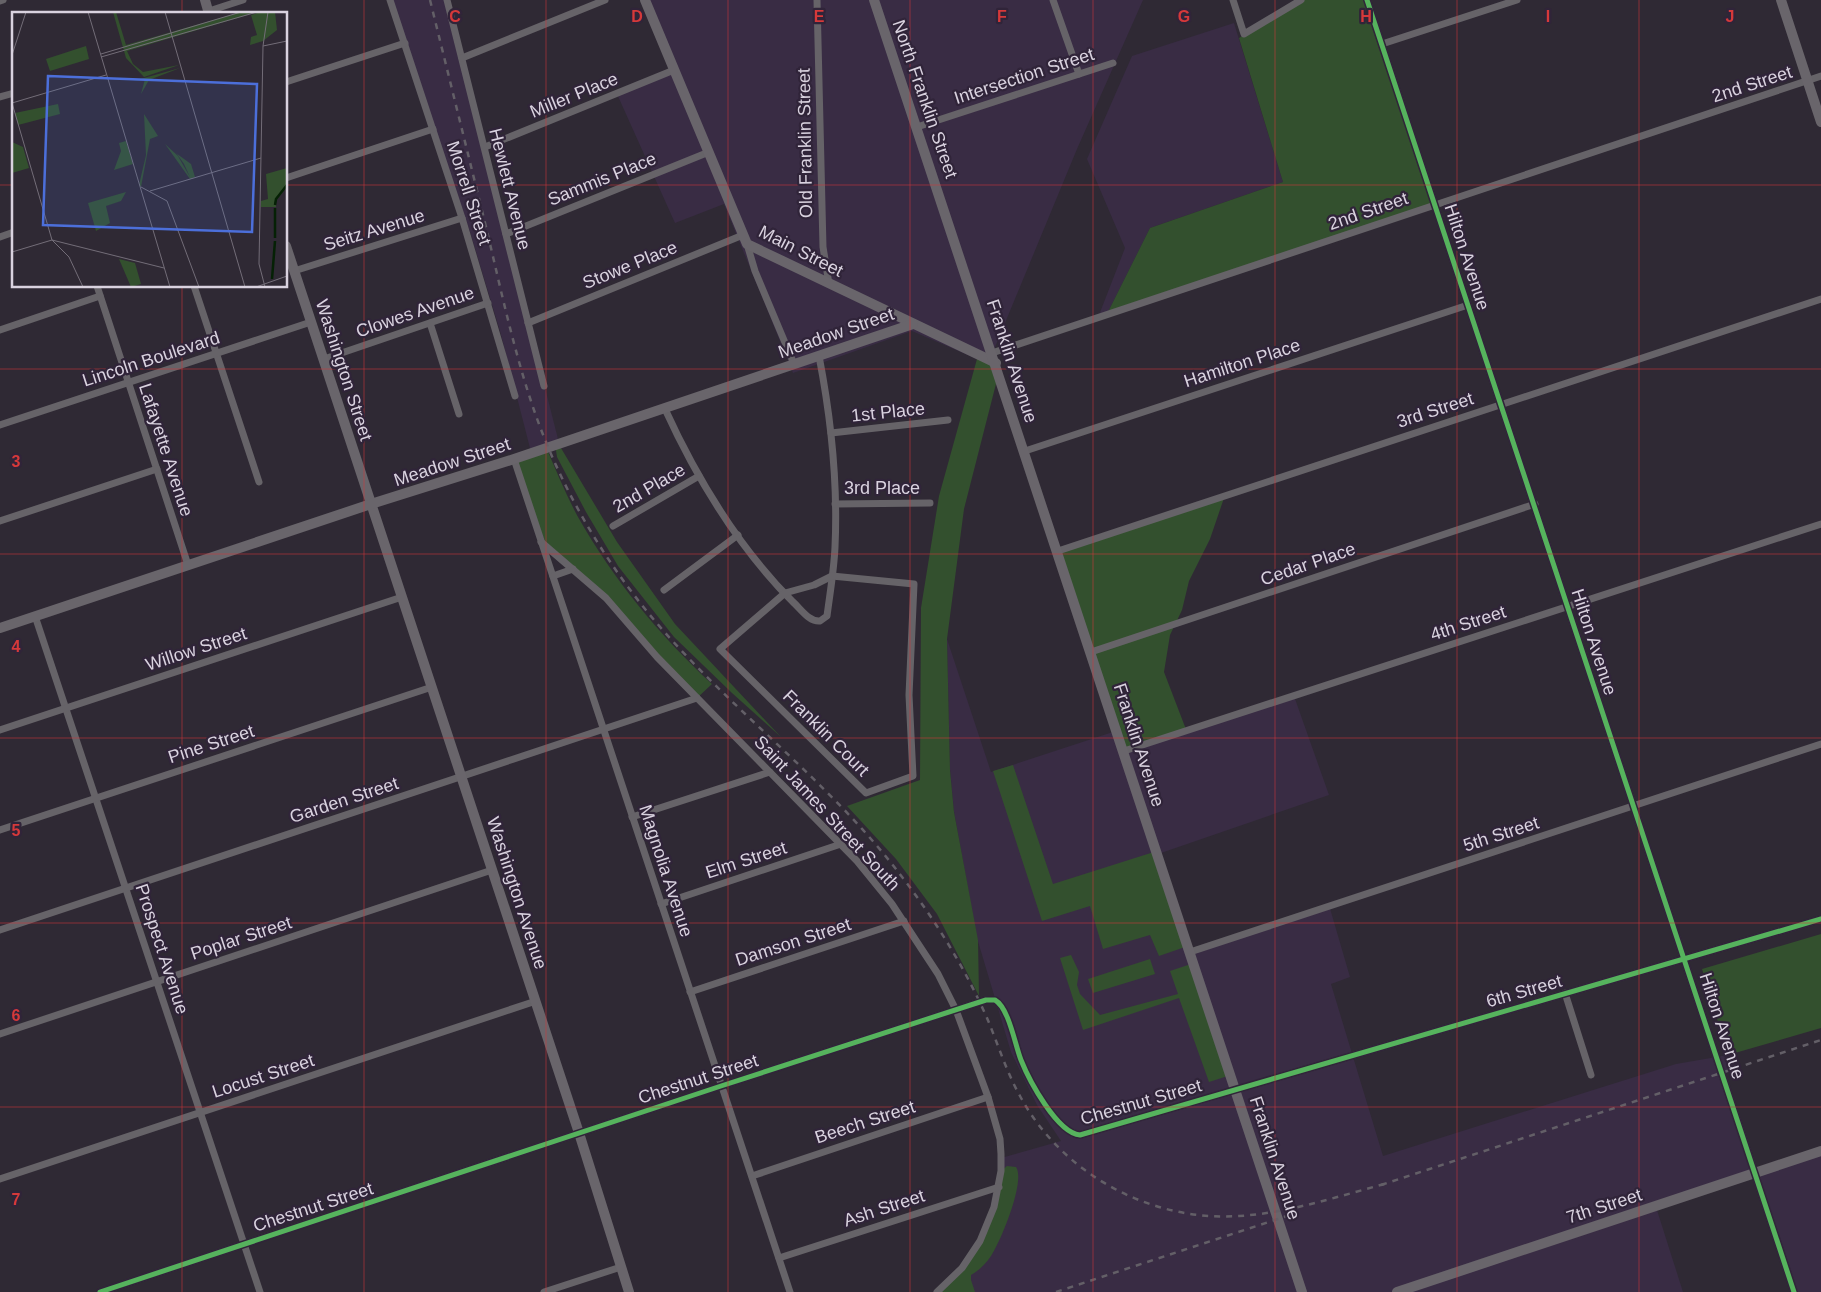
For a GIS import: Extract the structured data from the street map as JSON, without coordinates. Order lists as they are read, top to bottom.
{
  "streets": {
    "main road": [
      "North Franklin Street",
      "Main Street",
      "Meadow Street",
      "Franklin Avenue",
      "Washington Street",
      "Washington Avenue",
      "7th Street"
    ],
    "street": [
      "Intersection Street",
      "2nd Street",
      "Miller Place",
      "Old Franklin Street",
      "Sammis Place",
      "Hewlett Avenue",
      "Morrell Street",
      "Seitz Avenue",
      "Hilton Avenue",
      "Stowe Place",
      "Clowes Avenue",
      "Lincoln Boulevard",
      "Hamilton Place",
      "3rd Street",
      "1st Place",
      "Lafayette Avenue",
      "2nd Place",
      "3rd Place",
      "Cedar Place",
      "4th Street",
      "Willow Street",
      "Franklin Court",
      "Pine Street",
      "Garden Street",
      "Saint James Street South",
      "5th Street",
      "Elm Street",
      "Magnolia Avenue",
      "Poplar Street",
      "Damson Street",
      "Prospect Avenue",
      "6th Street",
      "Locust Street",
      "Chestnut Street",
      "Beech Street",
      "Ash Street"
    ]
  },
  "crossings": [
    ["Intersection Street", "North Franklin Street"],
    ["2nd Street", "Main Street"],
    ["2nd Street", "Hilton Avenue"],
    ["2nd Street", "Franklin Avenue"],
    ["Miller Place", "Hewlett Avenue"],
    ["Miller Place", "Main Street"],
    ["North Franklin Street", "Franklin Avenue"],
    ["Old Franklin Street", "Main Street"],
    ["Sammis Place", "Hewlett Avenue"],
    ["Sammis Place", "Main Street"],
    ["Hewlett Avenue", "Stowe Place"],
    ["Morrell Street", "Seitz Avenue"],
    ["Morrell Street", "Clowes Avenue"],
    ["Seitz Avenue", "Washington Street"],
    ["Main Street", "Stowe Place"],
    ["Main Street", "Meadow Street"],
    ["Main Street", "Franklin Avenue"],
    ["Hilton Avenue", "Hamilton Place"],
    ["Hilton Avenue", "3rd Street"],
    ["Hilton Avenue", "Cedar Place"],
    ["Hilton Avenue", "4th Street"],
    ["Hilton Avenue", "5th Street"],
    ["Hilton Avenue", "6th Street"],
    ["Hilton Avenue", "7th Street"],
    ["Clowes Avenue", "Washington Street"],
    ["Meadow Street", "Washington Street"],
    ["Meadow Street", "Lafayette Avenue"],
    ["Meadow Street", "Magnolia Avenue"],
    ["Meadow Street", "Washington Avenue"],
    ["Meadow Street", "Prospect Avenue"],
    ["Lincoln Boulevard", "Washington Street"],
    ["Lincoln Boulevard", "Lafayette Avenue"],
    ["Franklin Avenue", "Hamilton Place"],
    ["Franklin Avenue", "3rd Street"],
    ["Franklin Avenue", "Cedar Place"],
    ["Franklin Avenue", "4th Street"],
    ["Franklin Avenue", "5th Street"],
    ["Franklin Avenue", "6th Street"],
    ["Franklin Avenue", "Chestnut Street"],
    ["Washington Street", "Washington Avenue"],
    ["Willow Street", "Washington Avenue"],
    ["Willow Street", "Prospect Avenue"],
    ["Pine Street", "Washington Avenue"],
    ["Pine Street", "Prospect Avenue"],
    ["Garden Street", "Saint James Street South"],
    ["Garden Street", "Magnolia Avenue"],
    ["Garden Street", "Washington Avenue"],
    ["Garden Street", "Prospect Avenue"],
    ["Saint James Street South", "Elm Street"],
    ["Saint James Street South", "Magnolia Avenue"],
    ["Saint James Street South", "Damson Street"],
    ["Saint James Street South", "Chestnut Street"],
    ["Saint James Street South", "Beech Street"],
    ["Saint James Street South", "Ash Street"],
    ["Elm Street", "Magnolia Avenue"],
    ["Magnolia Avenue", "Damson Street"],
    ["Magnolia Avenue", "Chestnut Street"],
    ["Magnolia Avenue", "Beech Street"],
    ["Magnolia Avenue", "Ash Street"],
    ["Washington Avenue", "Poplar Street"],
    ["Washington Avenue", "Locust Street"],
    ["Washington Avenue", "Chestnut Street"],
    ["Poplar Street", "Prospect Avenue"],
    ["Prospect Avenue", "Locust Street"],
    ["Prospect Avenue", "Chestnut Street"],
    ["6th Street", "Chestnut Street"]
  ],
  "grid": {
    "columns": [
      "C",
      "D",
      "E",
      "F",
      "G",
      "H",
      "I",
      "J"
    ],
    "rows": [
      "3",
      "4",
      "5",
      "6",
      "7"
    ]
  }
}
